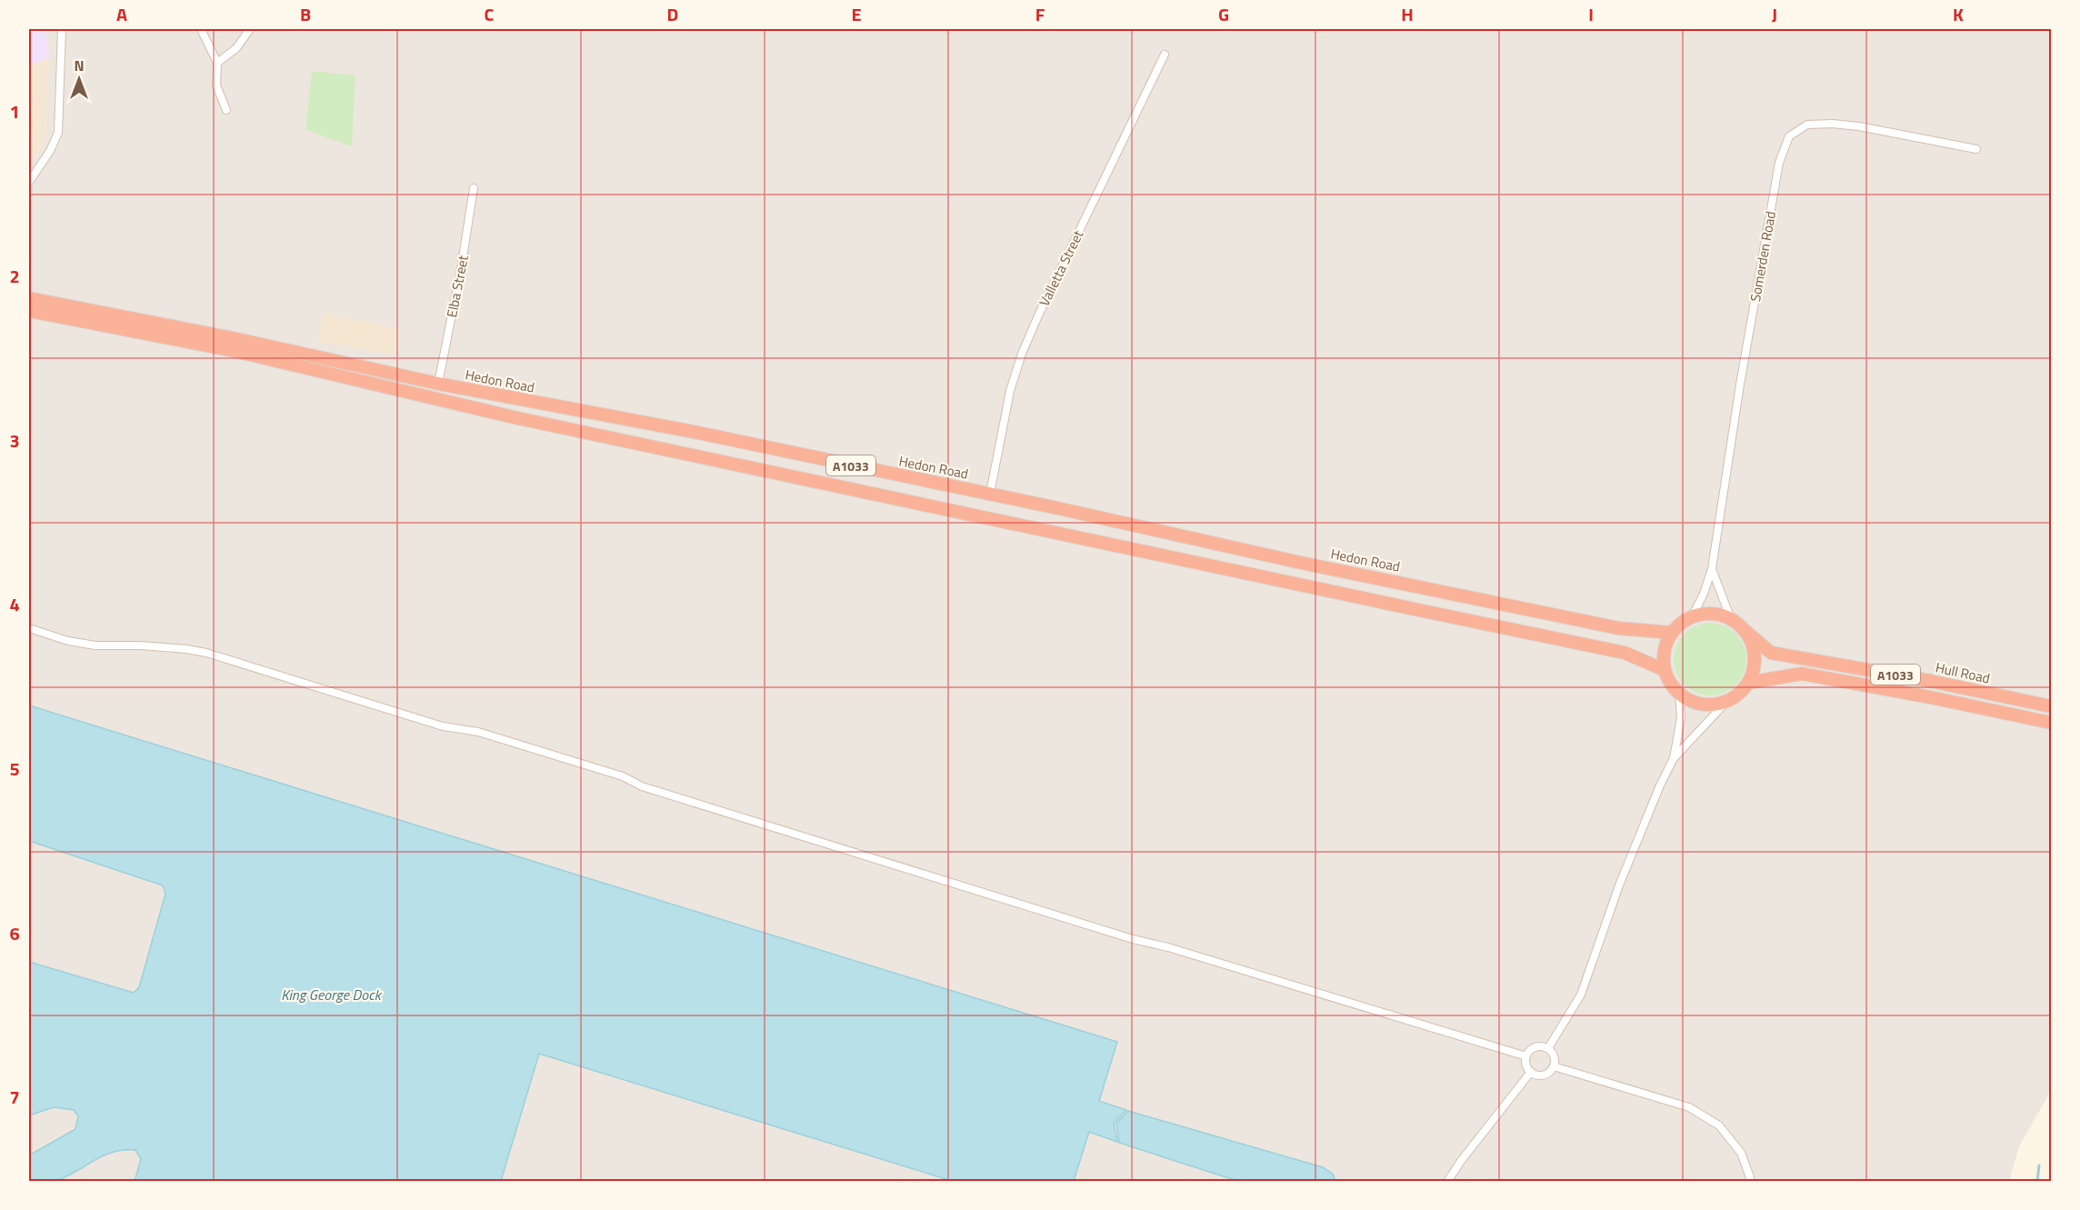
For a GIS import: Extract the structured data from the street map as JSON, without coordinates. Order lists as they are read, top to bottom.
{
  "streets": {
    "highway": ["Hedon Road", "A1033", "Hull Road"],
    "street": ["Somerden Road", "Valletta Street", "Elba Street"]
  },
  "crossings": [
    ["Somerden Road", "Hedon Road"],
    ["Somerden Road", "A1033"],
    ["Somerden Road", "Hull Road"],
    ["Valletta Street", "Hedon Road"],
    ["Elba Street", "Hedon Road"],
    ["Hedon Road", "A1033"],
    ["Hedon Road", "Hull Road"],
    ["A1033", "Hull Road"]
  ],
  "water": ["King George Dock"],
  "north": "top",
  "grid": {
    "columns": [
      "A",
      "B",
      "C",
      "D",
      "E",
      "F",
      "G",
      "H",
      "I",
      "J",
      "K"
    ],
    "rows": [
      "1",
      "2",
      "3",
      "4",
      "5",
      "6",
      "7"
    ]
  }
}
